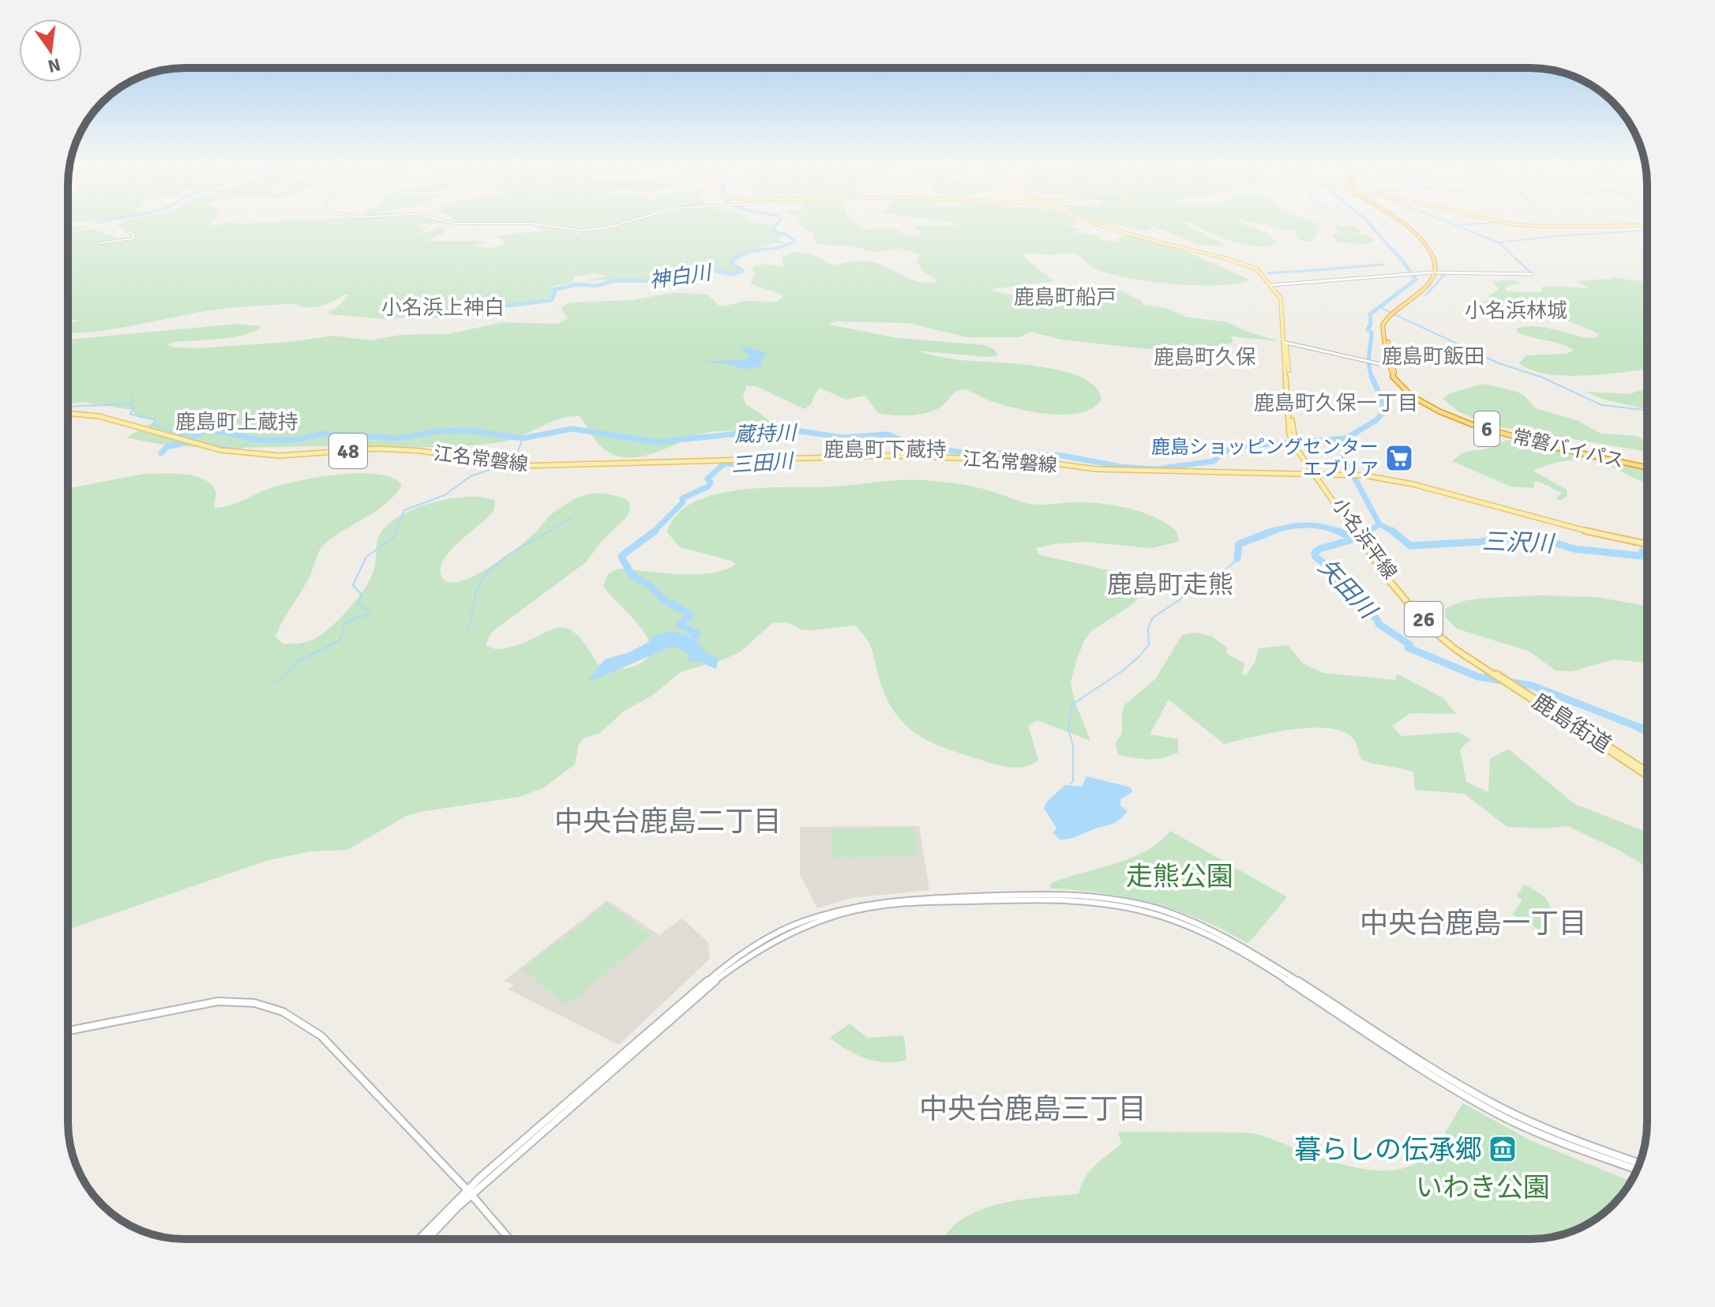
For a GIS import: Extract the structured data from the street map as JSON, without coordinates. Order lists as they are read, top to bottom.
{
  "streets": {
    "highway": ["6", "常磐バイパス"],
    "main road": [
      "48",
      "江名常磐線",
      "小名浜平線",
      "26",
      "鹿島街道"
    ]
  },
  "crossings": [
    ["江名常磐線", "小名浜平線"],
    ["江名常磐線", "26"],
    ["小名浜平線", "26"],
    ["小名浜平線", "鹿島街道"]
  ],
  "districts": [
    "鹿島町船戸",
    "小名浜上神白",
    "小名浜林城",
    "鹿島町飯田",
    "鹿島町久保",
    "鹿島町久保一丁目",
    "鹿島町上蔵持",
    "鹿島町下蔵持",
    "鹿島町走熊",
    "中央台鹿島二丁目",
    "中央台鹿島一丁目",
    "中央台鹿島三丁目"
  ],
  "water": [
    "神白川",
    "蔵持川",
    "三田川",
    "三沢川",
    "矢田川"
  ],
  "parks": ["走熊公園", "いわき公園"],
  "places": {
    "supermarket": ["鹿島ショッピングセンター エブリア"],
    "museum": ["暮らしの伝承郷"]
  },
  "north": "bottom"
}
